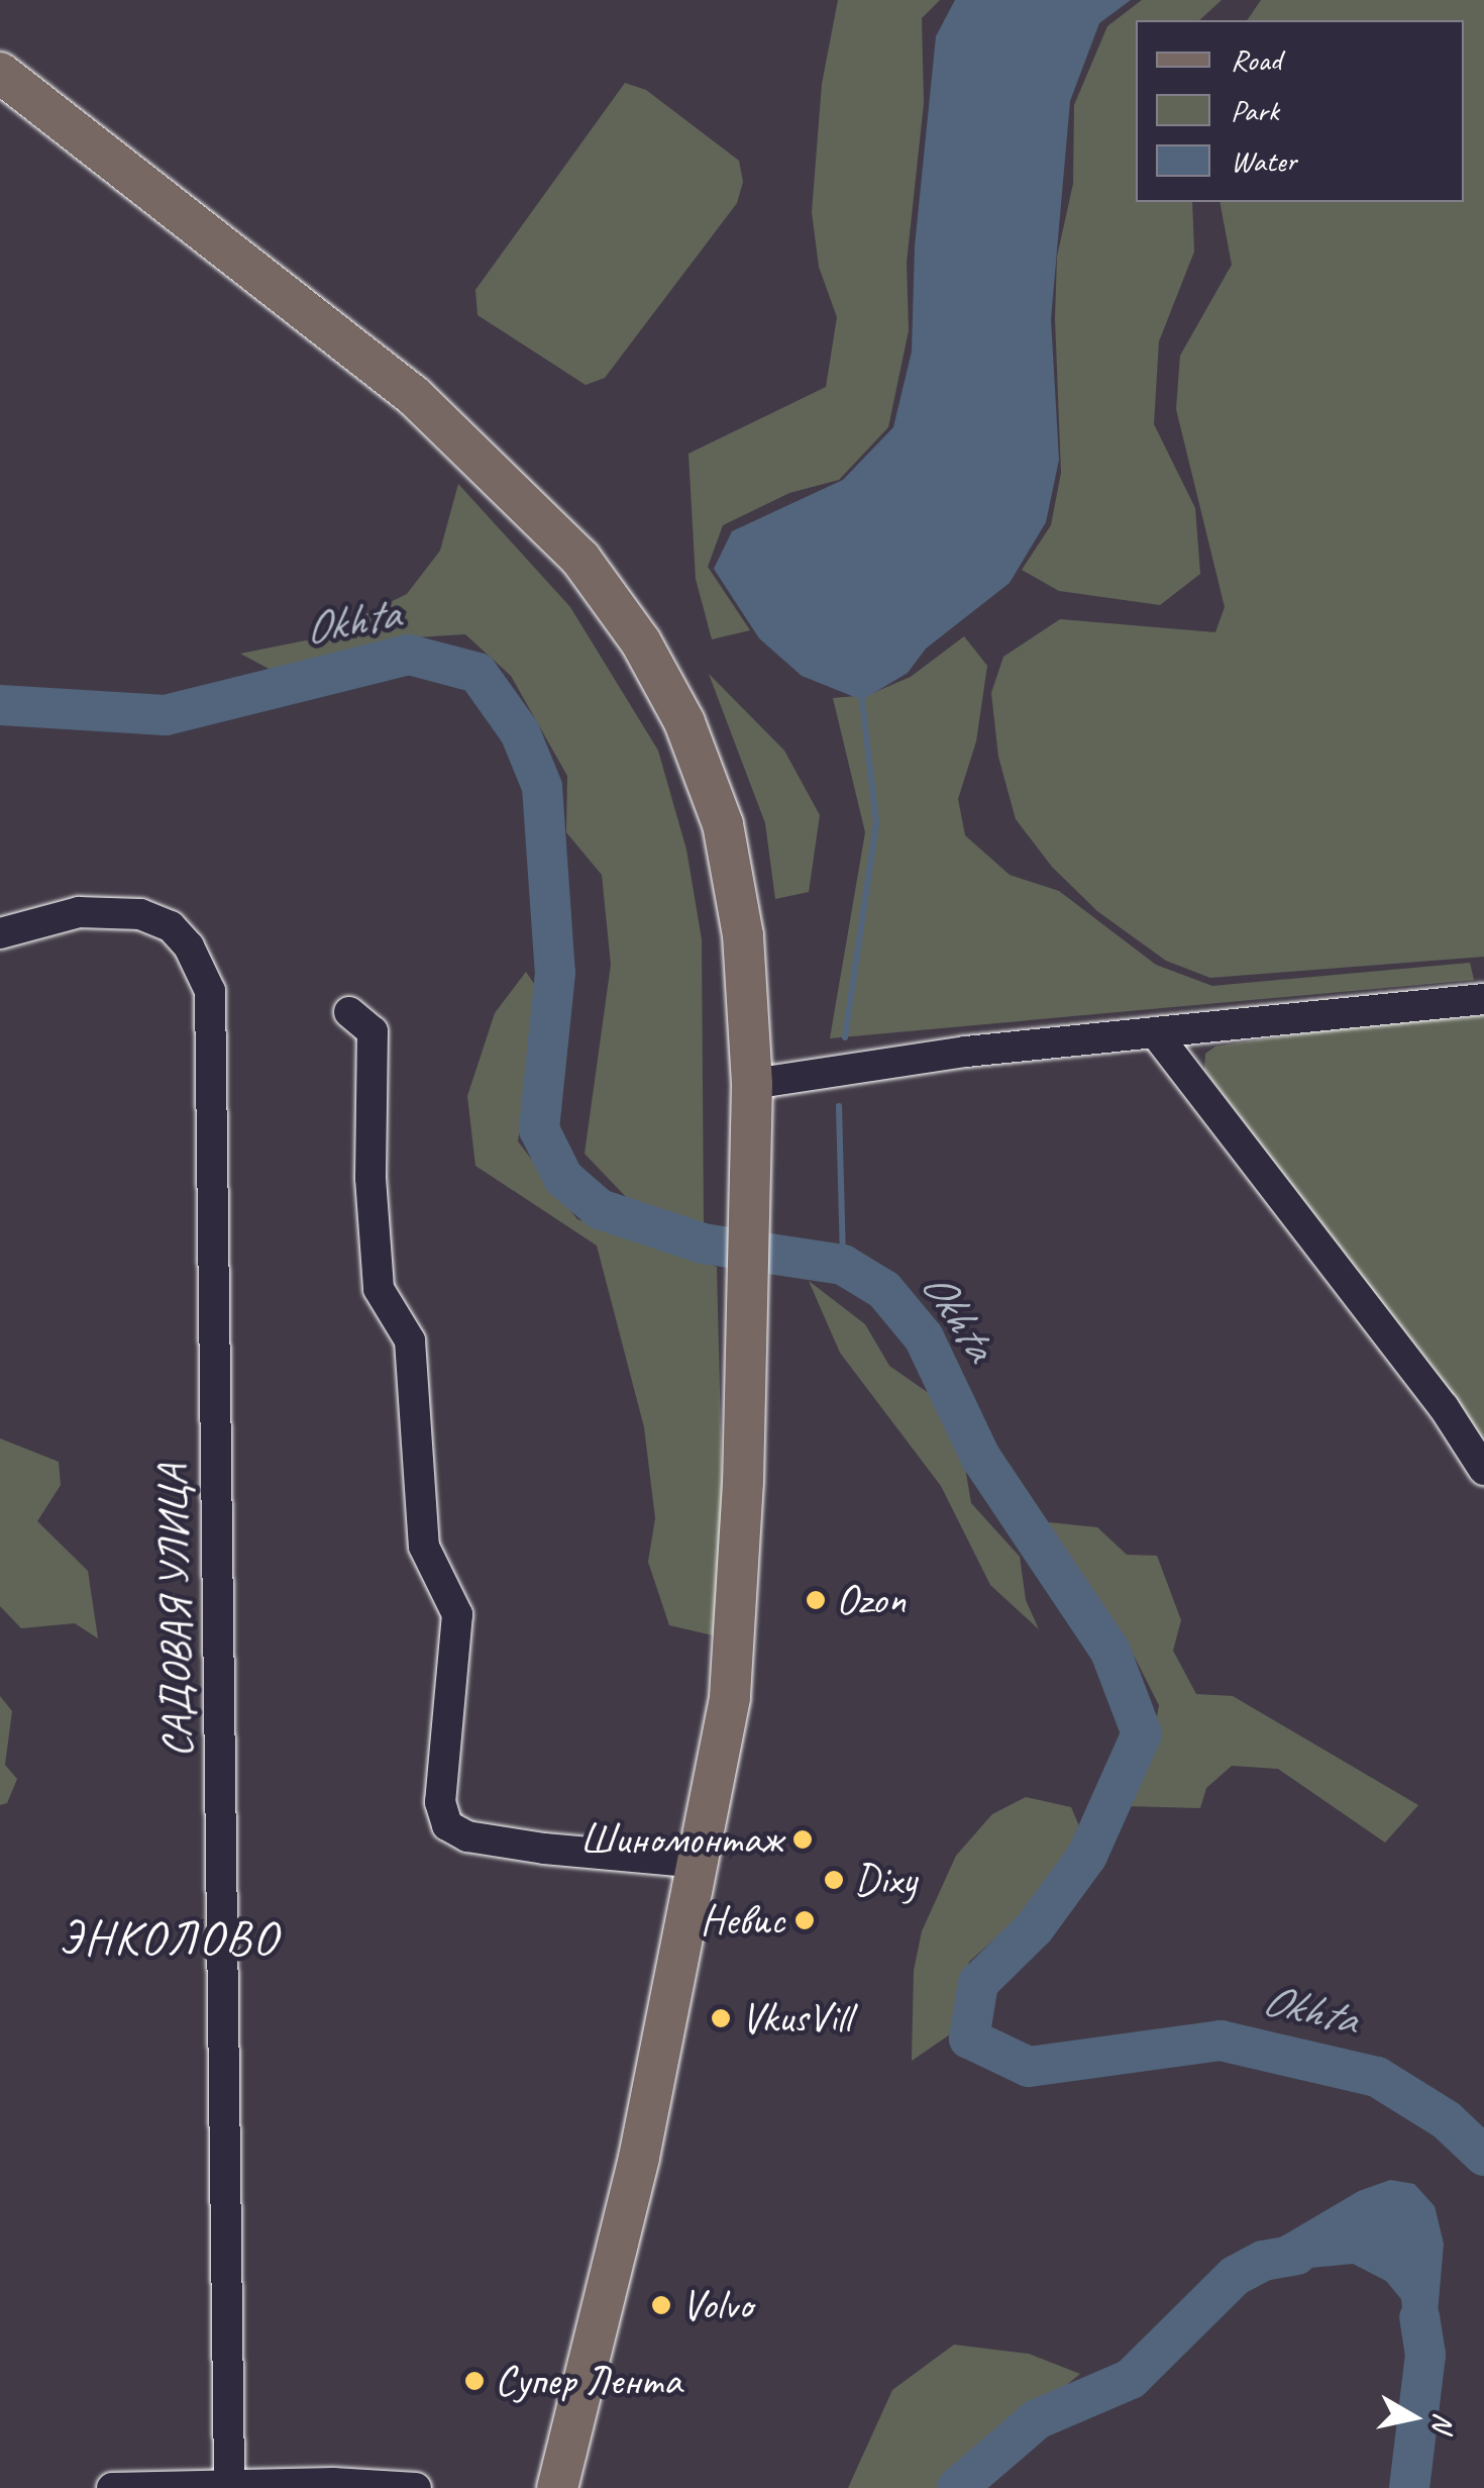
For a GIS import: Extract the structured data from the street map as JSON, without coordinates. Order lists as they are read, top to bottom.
{
  "streets": {
    "street": ["САДОВАЯ УЛИЦА"]
  },
  "districts": ["ЭНКОЛОВО"],
  "water": ["Okhta"],
  "places": [
    "Ozon",
    "Шиномонтаж",
    "Dixy",
    "Невис",
    "VkusVill",
    "Volvo",
    "Супер Лента"
  ],
  "legend": ["Road", "Park", "Water"],
  "north": "right"
}
